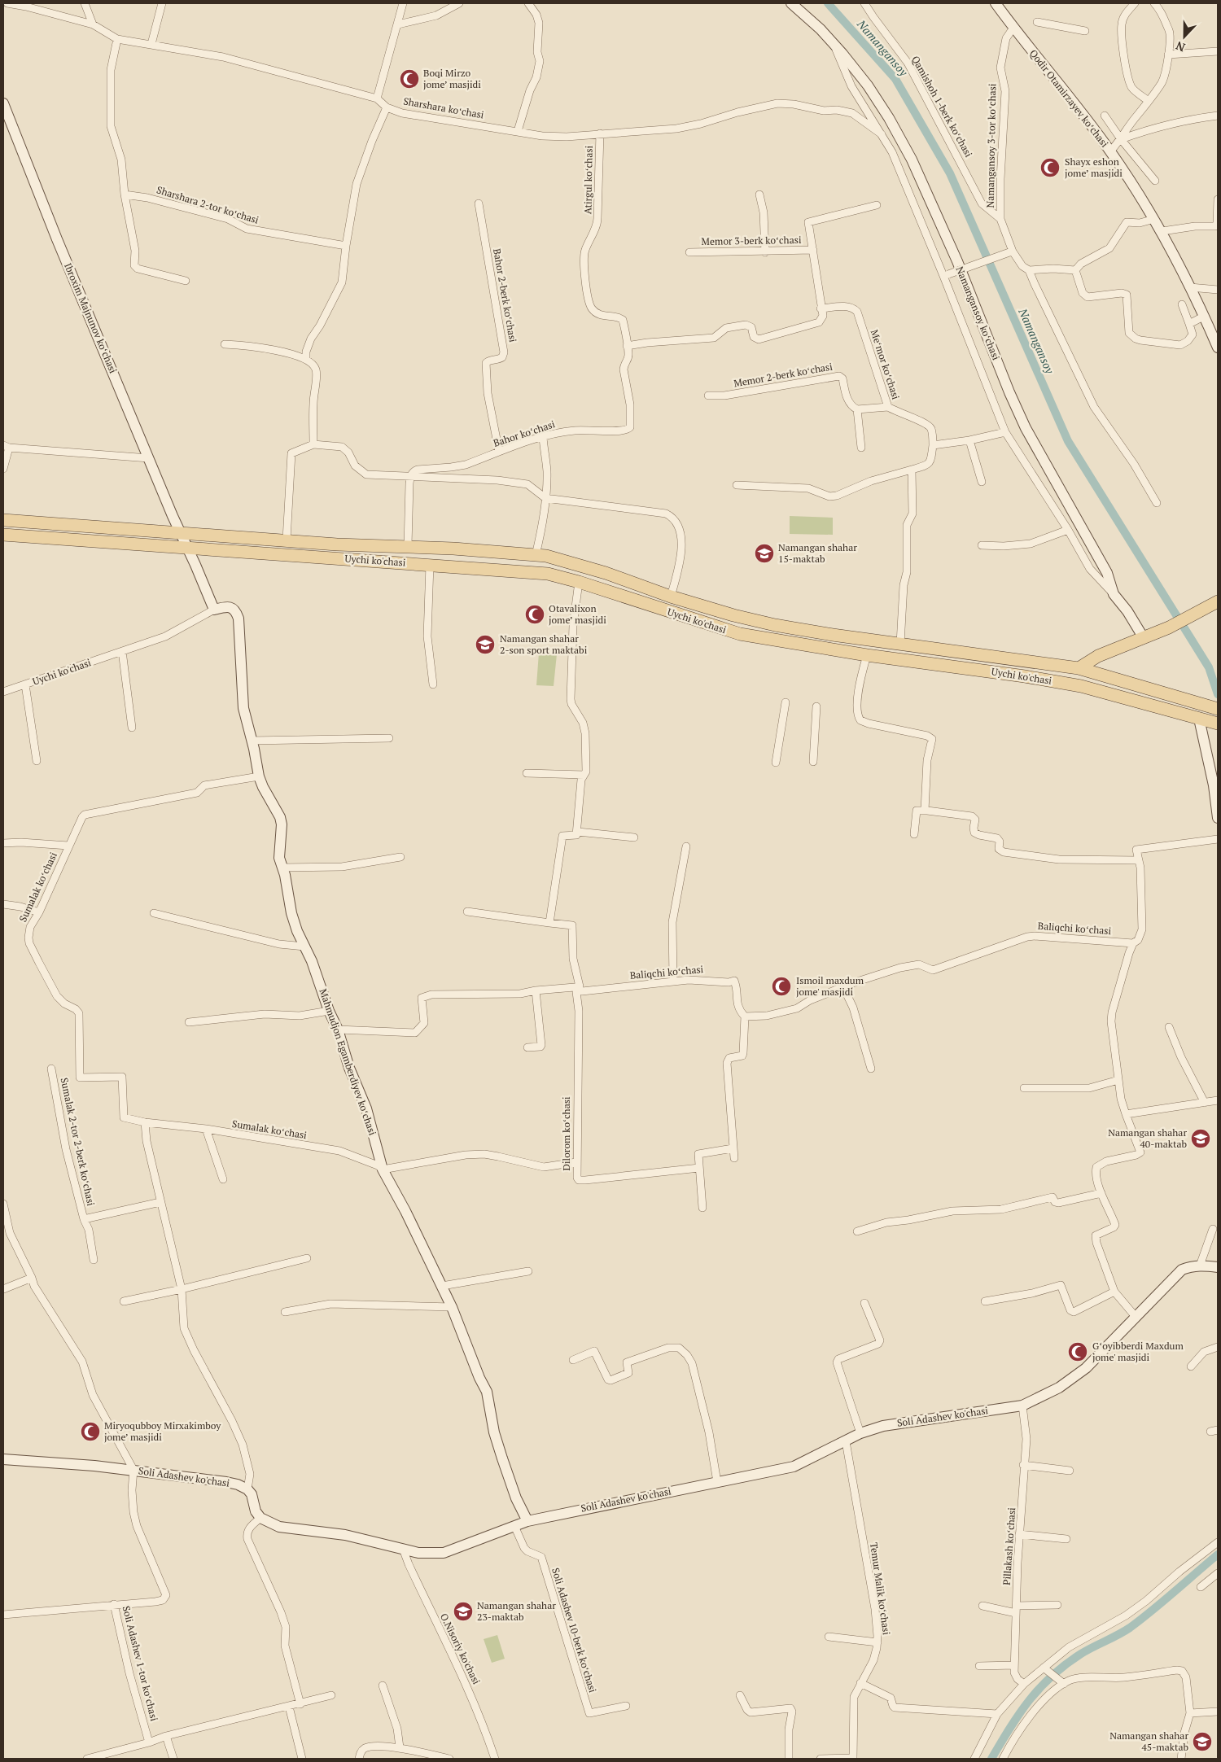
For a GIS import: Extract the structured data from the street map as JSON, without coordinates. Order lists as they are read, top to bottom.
{
  "streets": {
    "main road": ["Uychi ko'chasi"],
    "street": [
      "Qodir Otamirzayev koʻchasi",
      "Qamishoh 1-berk koʻchasi",
      "Sharshara koʻchasi",
      "Namangansoy 3-tor koʻchasi",
      "Atirgul koʻchasi",
      "Sharshara 2-tor koʻchasi",
      "Memor 3-berk koʻchasi",
      "Bahor 2-berk koʻchasi",
      "Namangansoy koʻchasi",
      "Ibroxim Majnunov koʻchasi",
      "Meʻmor koʻchasi",
      "Memor 2-berk koʻchasi",
      "Bahor koʻchasi",
      "Sumalak koʻchasi",
      "Baliqchi koʻchasi",
      "Mahmudjon Egamberdiyev koʻchasi",
      "Dilorom koʻchasi",
      "Sumalak 2-tor 2-berk koʻchasi",
      "Soli Adashev ko'chasi",
      "Pillakash koʻchasi",
      "Temur Malik koʻchasi",
      "Soli Adashev 10-berk koʻchasi",
      "O.Nisoriy ko'chasi",
      "Soli Adashev 1-tor koʻchasi"
    ]
  },
  "crossings": [
    ["Qodir Otamirzayev koʻchasi", "Namangansoy 3-tor koʻchasi"],
    ["Qamishoh 1-berk koʻchasi", "Namangansoy 3-tor koʻchasi"],
    ["Sharshara koʻchasi", "Atirgul koʻchasi"],
    ["Atirgul koʻchasi", "Bahor koʻchasi"],
    ["Bahor 2-berk koʻchasi", "Bahor koʻchasi"],
    ["Ibroxim Majnunov koʻchasi", "Uychi ko'chasi"],
    ["Uychi ko'chasi", "Mahmudjon Egamberdiyev koʻchasi"],
    ["Sumalak koʻchasi", "Mahmudjon Egamberdiyev koʻchasi"],
    ["Baliqchi koʻchasi", "Mahmudjon Egamberdiyev koʻchasi"],
    ["Baliqchi koʻchasi", "Dilorom koʻchasi"],
    ["Mahmudjon Egamberdiyev koʻchasi", "Soli Adashev ko'chasi"],
    ["Soli Adashev ko'chasi", "Pillakash koʻchasi"],
    ["Soli Adashev ko'chasi", "Temur Malik koʻchasi"],
    ["Soli Adashev ko'chasi", "Soli Adashev 10-berk koʻchasi"],
    ["Soli Adashev ko'chasi", "O.Nisoriy ko'chasi"],
    ["Soli Adashev ko'chasi", "Soli Adashev 1-tor koʻchasi"]
  ],
  "water": ["Namangansoy"],
  "places": {
    "mosque": [
      "Boqi Mirzo jome’ masjidi",
      "Shayx eshon jome’ masjidi",
      "Otavalixon jome’ masjidi",
      "Ismoil maxdum jome' masjidi",
      "Gʻoyibberdi Maxdum jome' masjidi",
      "Miryoqubboy Mirxakimboy jome’ masjidi"
    ],
    "school or university": [
      "Namangan shahar 15-maktab",
      "Namangan shahar 2-son sport maktabi",
      "Namangan shahar 40-maktab",
      "Namangan shahar 23-maktab",
      "Namangan shahar 45-maktab"
    ]
  },
  "north": "bottom"
}
